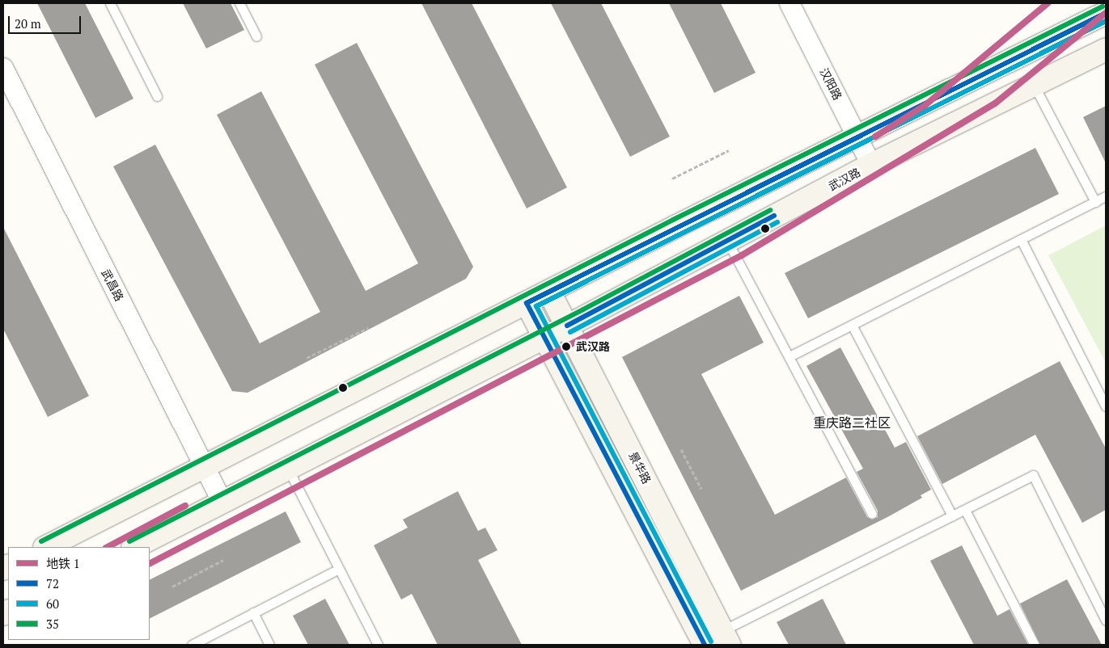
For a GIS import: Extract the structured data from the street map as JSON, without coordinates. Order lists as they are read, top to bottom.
{
  "streets": {
    "main road": ["武汉路", "景华路"],
    "street": ["汉阳路", "武昌路"]
  },
  "crossings": [
    ["汉阳路", "武汉路"],
    ["武汉路", "武昌路"],
    ["武汉路", "景华路"]
  ],
  "districts": ["重庆路二社区"],
  "places": ["武汉路"],
  "lines": [
    "metro line 1",
    "transit line 35",
    "transit line 72",
    "transit line 60"
  ],
  "legend": [
    "地铁 1",
    "72",
    "60",
    "35"
  ],
  "scale_bar": "20 m"
}
